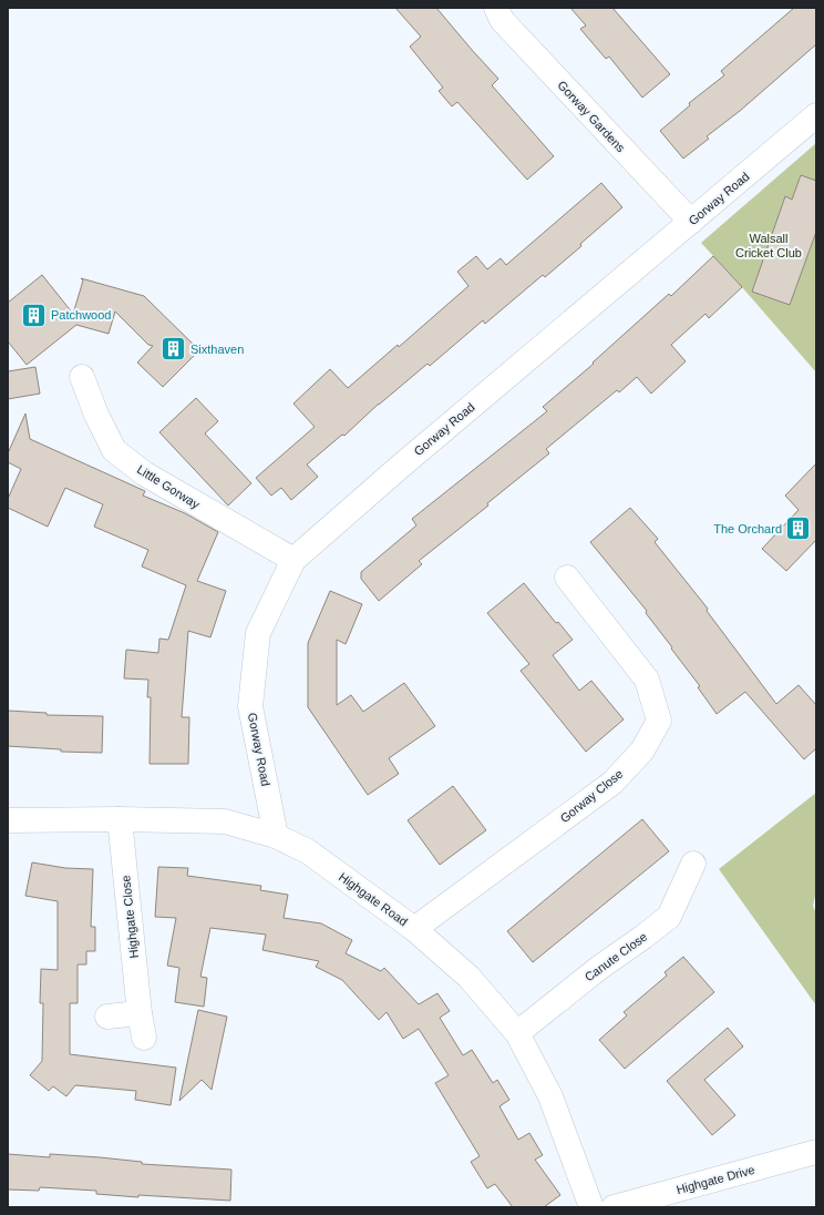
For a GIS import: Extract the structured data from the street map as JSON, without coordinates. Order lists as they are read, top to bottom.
{
  "streets": {
    "street": [
      "Gorway Gardens",
      "Gorway Road",
      "Little Gorway",
      "Gorway Close",
      "Highgate Road",
      "Highgate Close",
      "Canute Close",
      "Highgate Drive"
    ]
  },
  "crossings": [
    ["Gorway Gardens", "Gorway Road"],
    ["Gorway Road", "Little Gorway"],
    ["Gorway Road", "Highgate Road"],
    ["Gorway Close", "Highgate Road"],
    ["Highgate Road", "Highgate Close"],
    ["Highgate Road", "Canute Close"]
  ],
  "parks": ["Walsall Cricket Club"],
  "places": {
    "building": ["Patchwood", "Sixthaven", "The Orchard"]
  }
}
